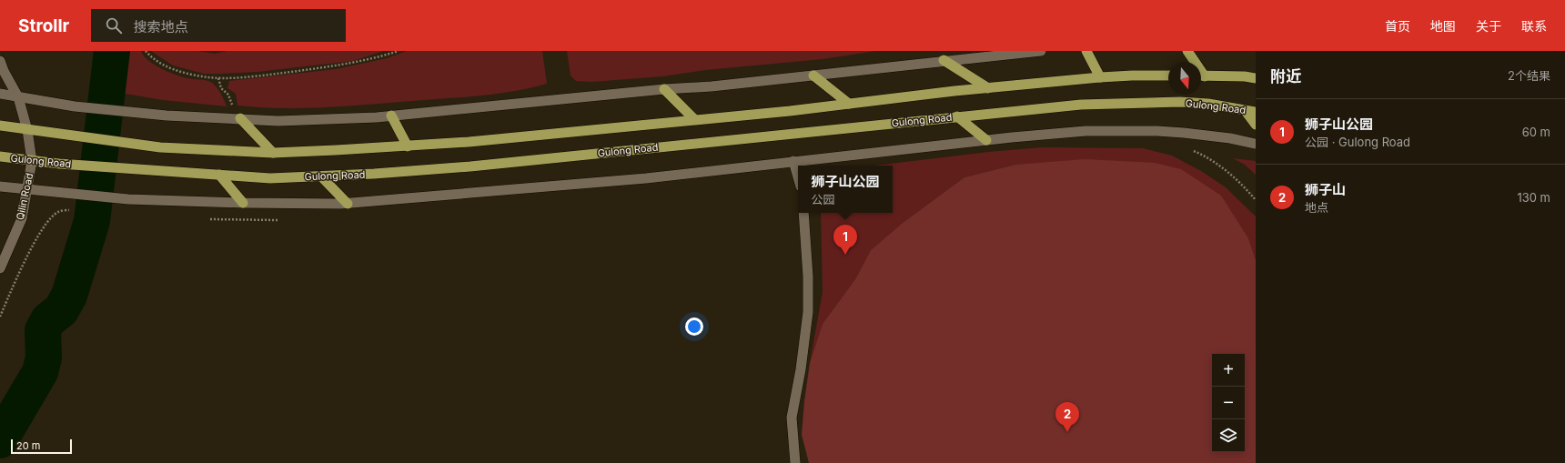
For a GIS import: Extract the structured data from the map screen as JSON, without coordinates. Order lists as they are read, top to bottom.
{
  "streets": {
    "main road": ["Gulong Road"],
    "street": ["Qilin Road"]
  },
  "crossings": [
    ["Gulong Road", "Qilin Road"]
  ],
  "scale_bar": "20 m",
  "north": "bottom",
  "page": {
    "header": "Strollr",
    "search": "搜索地点",
    "nav": [
      "首页",
      "地图",
      "关于",
      "联系"
    ],
    "heading": ["附近", "2个结果"],
    "list": [
      {
        "mark": "1",
        "name": "狮子山公园",
        "note": "公园 · Gulong Road",
        "value": "60 m"
      },
      {
        "mark": "2",
        "name": "狮子山",
        "note": "地点",
        "value": "130 m"
      }
    ],
    "popup": ["狮子山公园", "公园"],
    "pins": ["1", "2"],
    "map_buttons": ["+", "−"],
    "scale": "20 m"
  }
}
